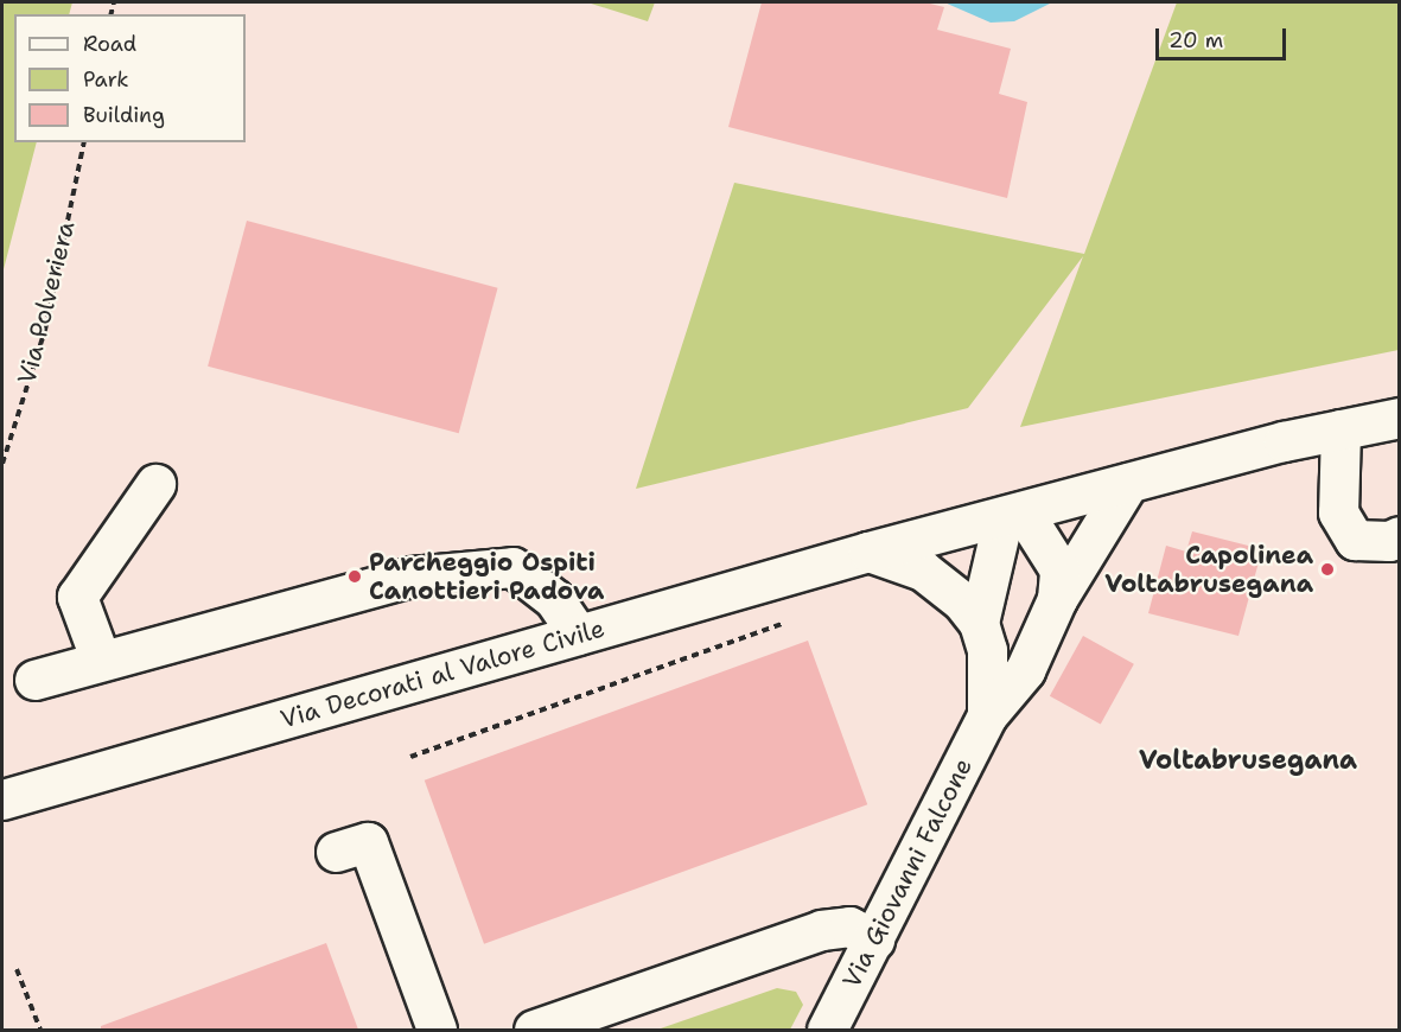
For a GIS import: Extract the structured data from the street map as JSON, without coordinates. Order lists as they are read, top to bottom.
{
  "streets": {
    "street": ["Via Decorati al Valore Civile", "Via Giovanni Falcone"],
    "path": ["Via Polveriera"]
  },
  "districts": ["Voltabrusegana"],
  "places": ["Capolinea Voltabrusegana", "Parcheggio Ospiti Canottieri Padova"],
  "legend": ["Road", "Park", "Building"],
  "scale_bar": "20 m"
}
